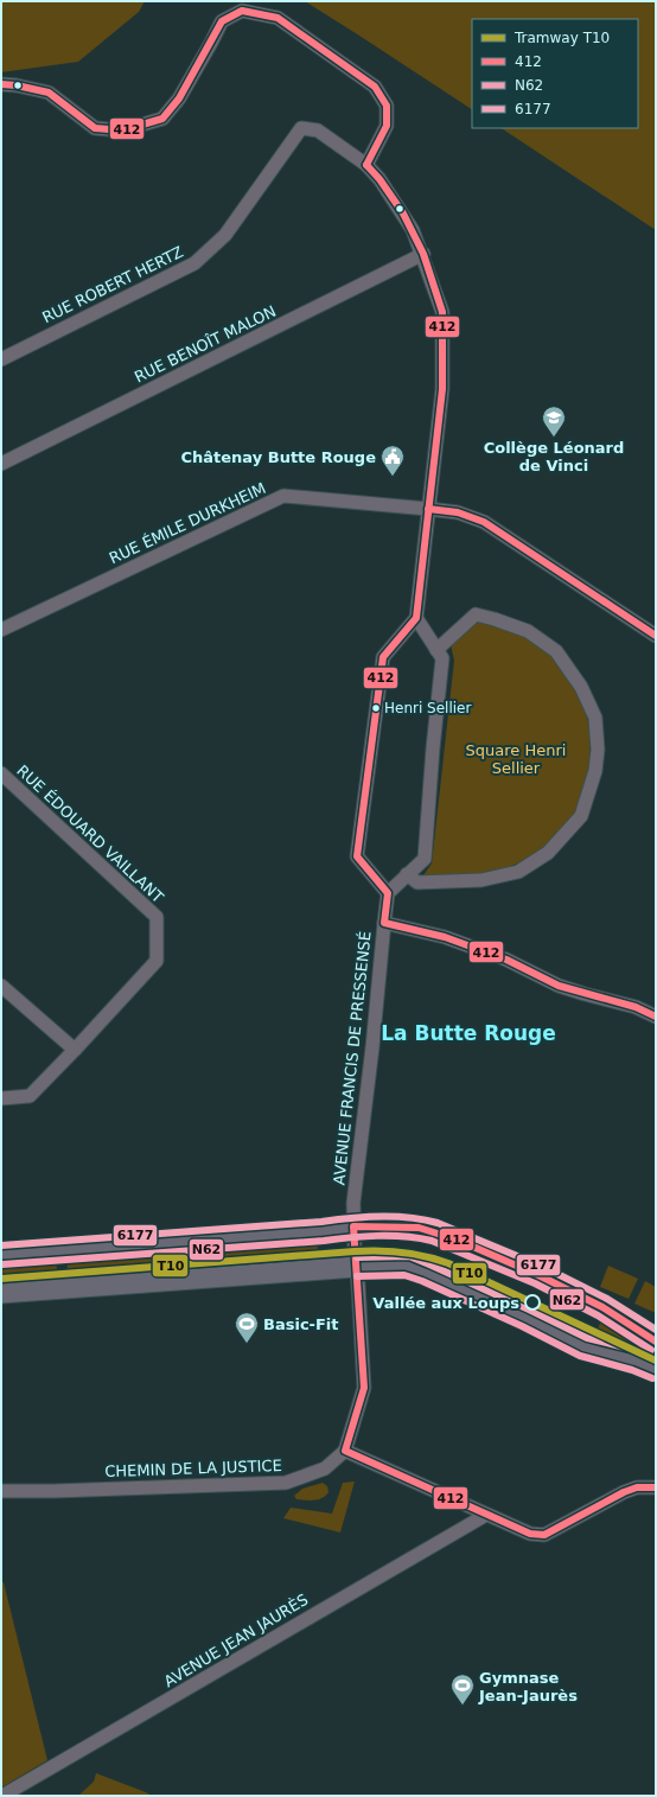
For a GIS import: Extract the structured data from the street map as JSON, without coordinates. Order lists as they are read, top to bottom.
{
  "streets": {
    "street": [
      "RUE ROBERT HERTZ",
      "RUE BENOÎT MALON",
      "RUE ÉMILE DURKHEIM",
      "RUE ÉDOUARD VAILLANT",
      "AVENUE FRANCIS DE PRESSENSÉ",
      "CHEMIN DE LA JUSTICE",
      "AVENUE JEAN JAURÈS"
    ]
  },
  "crossings": [
    ["AVENUE FRANCIS DE PRESSENSÉ", "CHEMIN DE LA JUSTICE"]
  ],
  "districts": ["La Butte Rouge"],
  "parks": ["Square Henri Sellier"],
  "places": {
    "school or university": ["Collège Léonard de Vinci"],
    "public building": ["Châtenay Butte Rouge"],
    "other": ["Henri Sellier", "Vallée aux Loups"],
    "sports": ["Basic-Fit", "Gymnase Jean-Jaurès"]
  },
  "lines": [
    "transit line 412",
    "transit line 6177",
    "transit line N62",
    "tram line T10"
  ],
  "legend": [
    "Tramway T10",
    "412",
    "N62",
    "6177"
  ]
}
